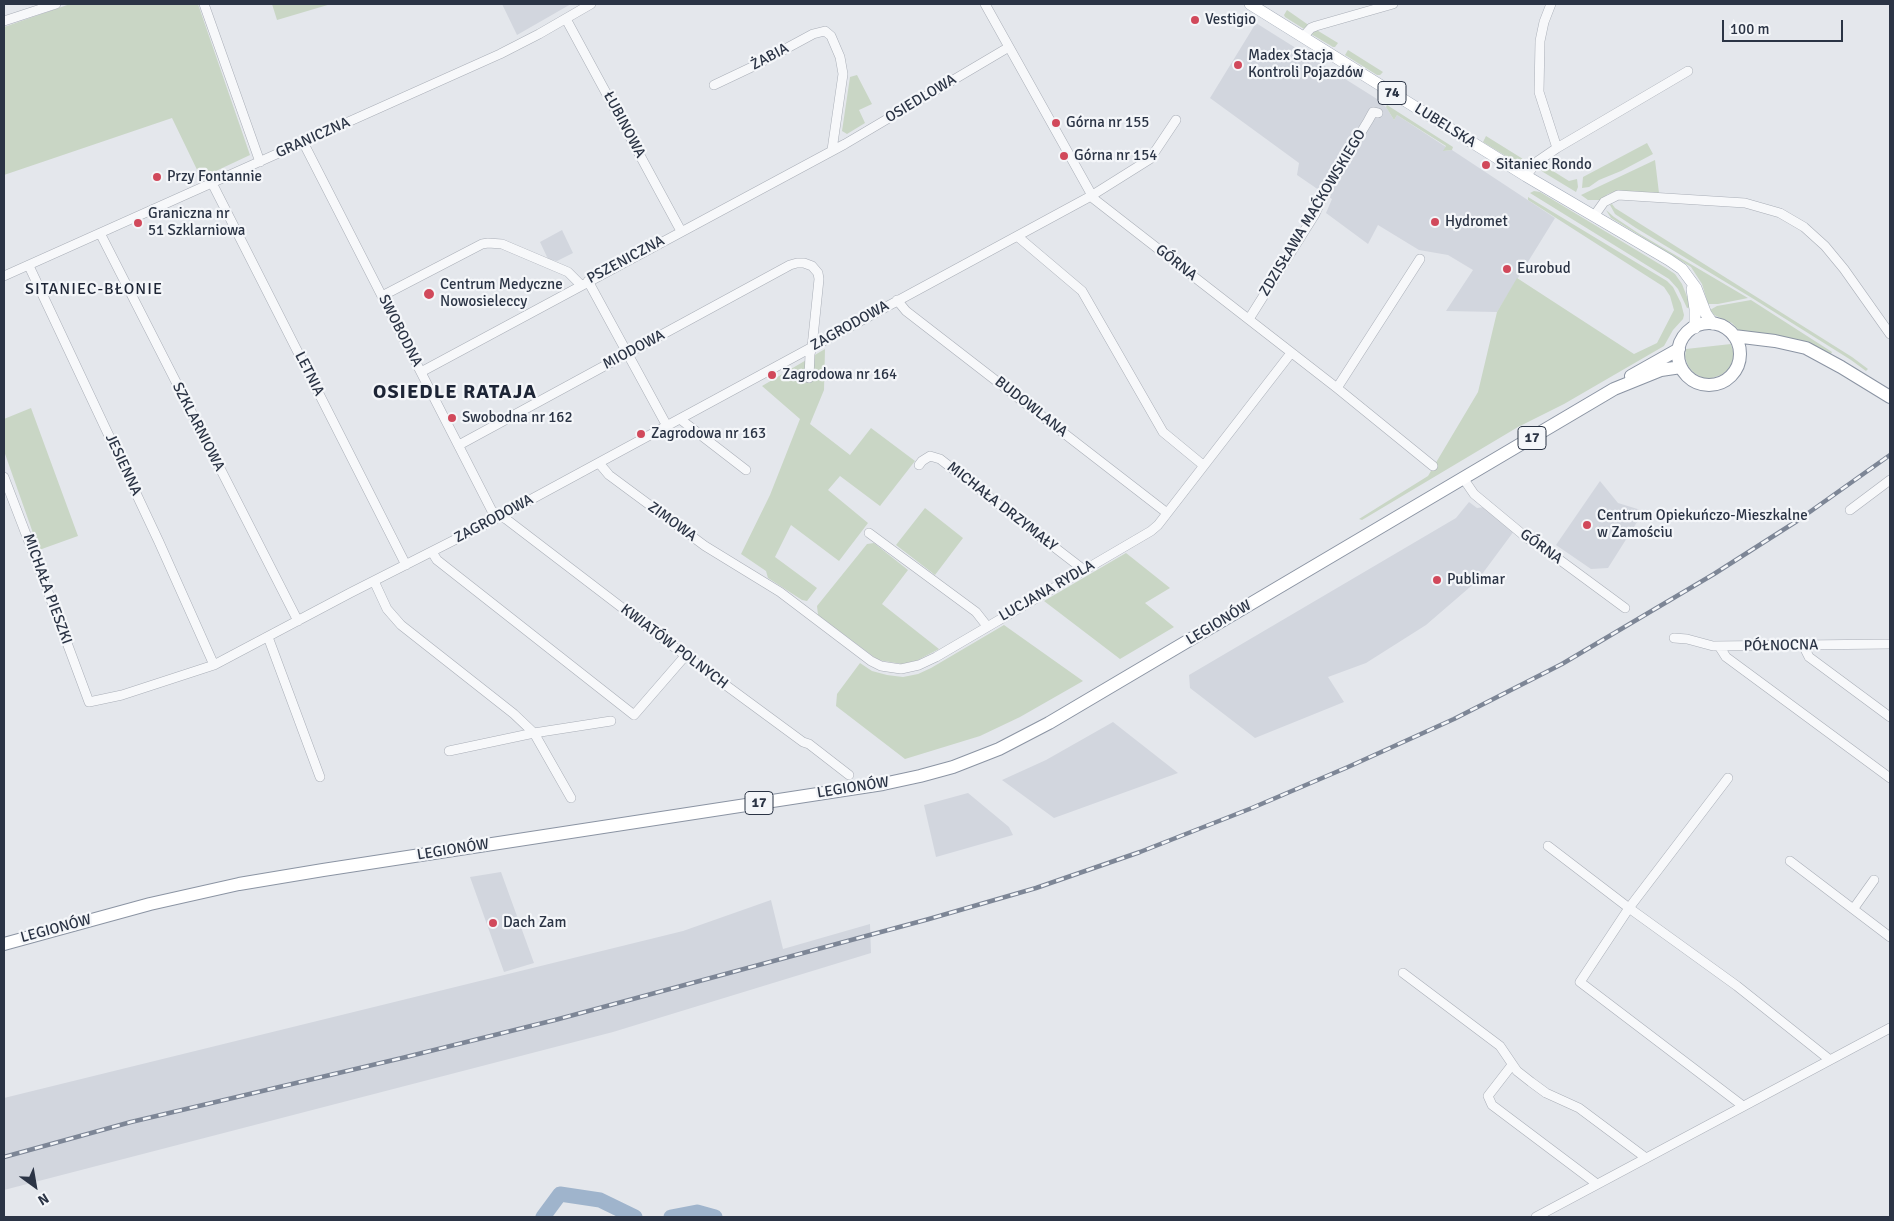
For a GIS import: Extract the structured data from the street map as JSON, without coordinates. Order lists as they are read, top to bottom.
{
  "streets": {
    "highway": ["17", "LEGIONÓW"],
    "main road": ["74", "LUBELSKA"],
    "street": [
      "ŻABIA",
      "OSIEDLOWA",
      "ŁUBINOWA",
      "GRANICZNA",
      "ZDZISŁAWA MAĆKOWSKIEGO",
      "PSZENICZNA",
      "GÓRNA",
      "ZAGRODOWA",
      "SWOBODNA",
      "MIODOWA",
      "LETNIA",
      "BUDOWLANA",
      "SZKLARNIOWA",
      "JESIENNA",
      "MICHAŁA DRZYMAŁY",
      "ZIMOWA",
      "MICHAŁA PIESZKI",
      "LUCJANA RYDLA",
      "PÓŁNOCNA",
      "KWIATÓW POLNYCH"
    ]
  },
  "crossings": [
    ["ŻABIA", "OSIEDLOWA"],
    ["ŻABIA", "PSZENICZNA"],
    ["OSIEDLOWA", "PSZENICZNA"],
    ["OSIEDLOWA", "GÓRNA"],
    ["ŁUBINOWA", "GRANICZNA"],
    ["ŁUBINOWA", "PSZENICZNA"],
    ["LUBELSKA", "17"],
    ["LUBELSKA", "LEGIONÓW"],
    ["GRANICZNA", "SWOBODNA"],
    ["GRANICZNA", "LETNIA"],
    ["GRANICZNA", "SZKLARNIOWA"],
    ["GRANICZNA", "JESIENNA"],
    ["ZDZISŁAWA MAĆKOWSKIEGO", "GÓRNA"],
    ["PSZENICZNA", "SWOBODNA"],
    ["GÓRNA", "ZAGRODOWA"],
    ["GÓRNA", "LUCJANA RYDLA"],
    ["GÓRNA", "LEGIONÓW"],
    ["ZAGRODOWA", "SWOBODNA"],
    ["ZAGRODOWA", "MIODOWA"],
    ["ZAGRODOWA", "LETNIA"],
    ["ZAGRODOWA", "BUDOWLANA"],
    ["ZAGRODOWA", "SZKLARNIOWA"],
    ["ZAGRODOWA", "JESIENNA"],
    ["ZAGRODOWA", "ZIMOWA"],
    ["ZAGRODOWA", "MICHAŁA PIESZKI"],
    ["ZAGRODOWA", "KWIATÓW POLNYCH"],
    ["SWOBODNA", "MIODOWA"],
    ["SWOBODNA", "KWIATÓW POLNYCH"],
    ["BUDOWLANA", "LUCJANA RYDLA"],
    ["17", "LEGIONÓW"],
    ["MICHAŁA DRZYMAŁY", "LUCJANA RYDLA"],
    ["ZIMOWA", "LUCJANA RYDLA"]
  ],
  "districts": ["SITANIEC-BŁONIE", "OSIEDLE RATAJA"],
  "places": [
    "Vestigio",
    "Madex Stacja Kontroli Pojazdów",
    "Górna nr 155",
    "Górna nr 154",
    "Sitaniec Rondo",
    "Przy Fontannie",
    "Hydromet",
    "Graniczna nr 51 Szklarniowa",
    "Eurobud",
    "Centrum Medyczne Nowosieleccy",
    "Zagrodowa nr 164",
    "Swobodna nr 162",
    "Zagrodowa nr 163",
    "Centrum Opiekuńczo-Mieszkalne w Zamościu",
    "Publimar",
    "Dach Zam"
  ],
  "scale_bar": "100 m",
  "north": "bottom right"
}
